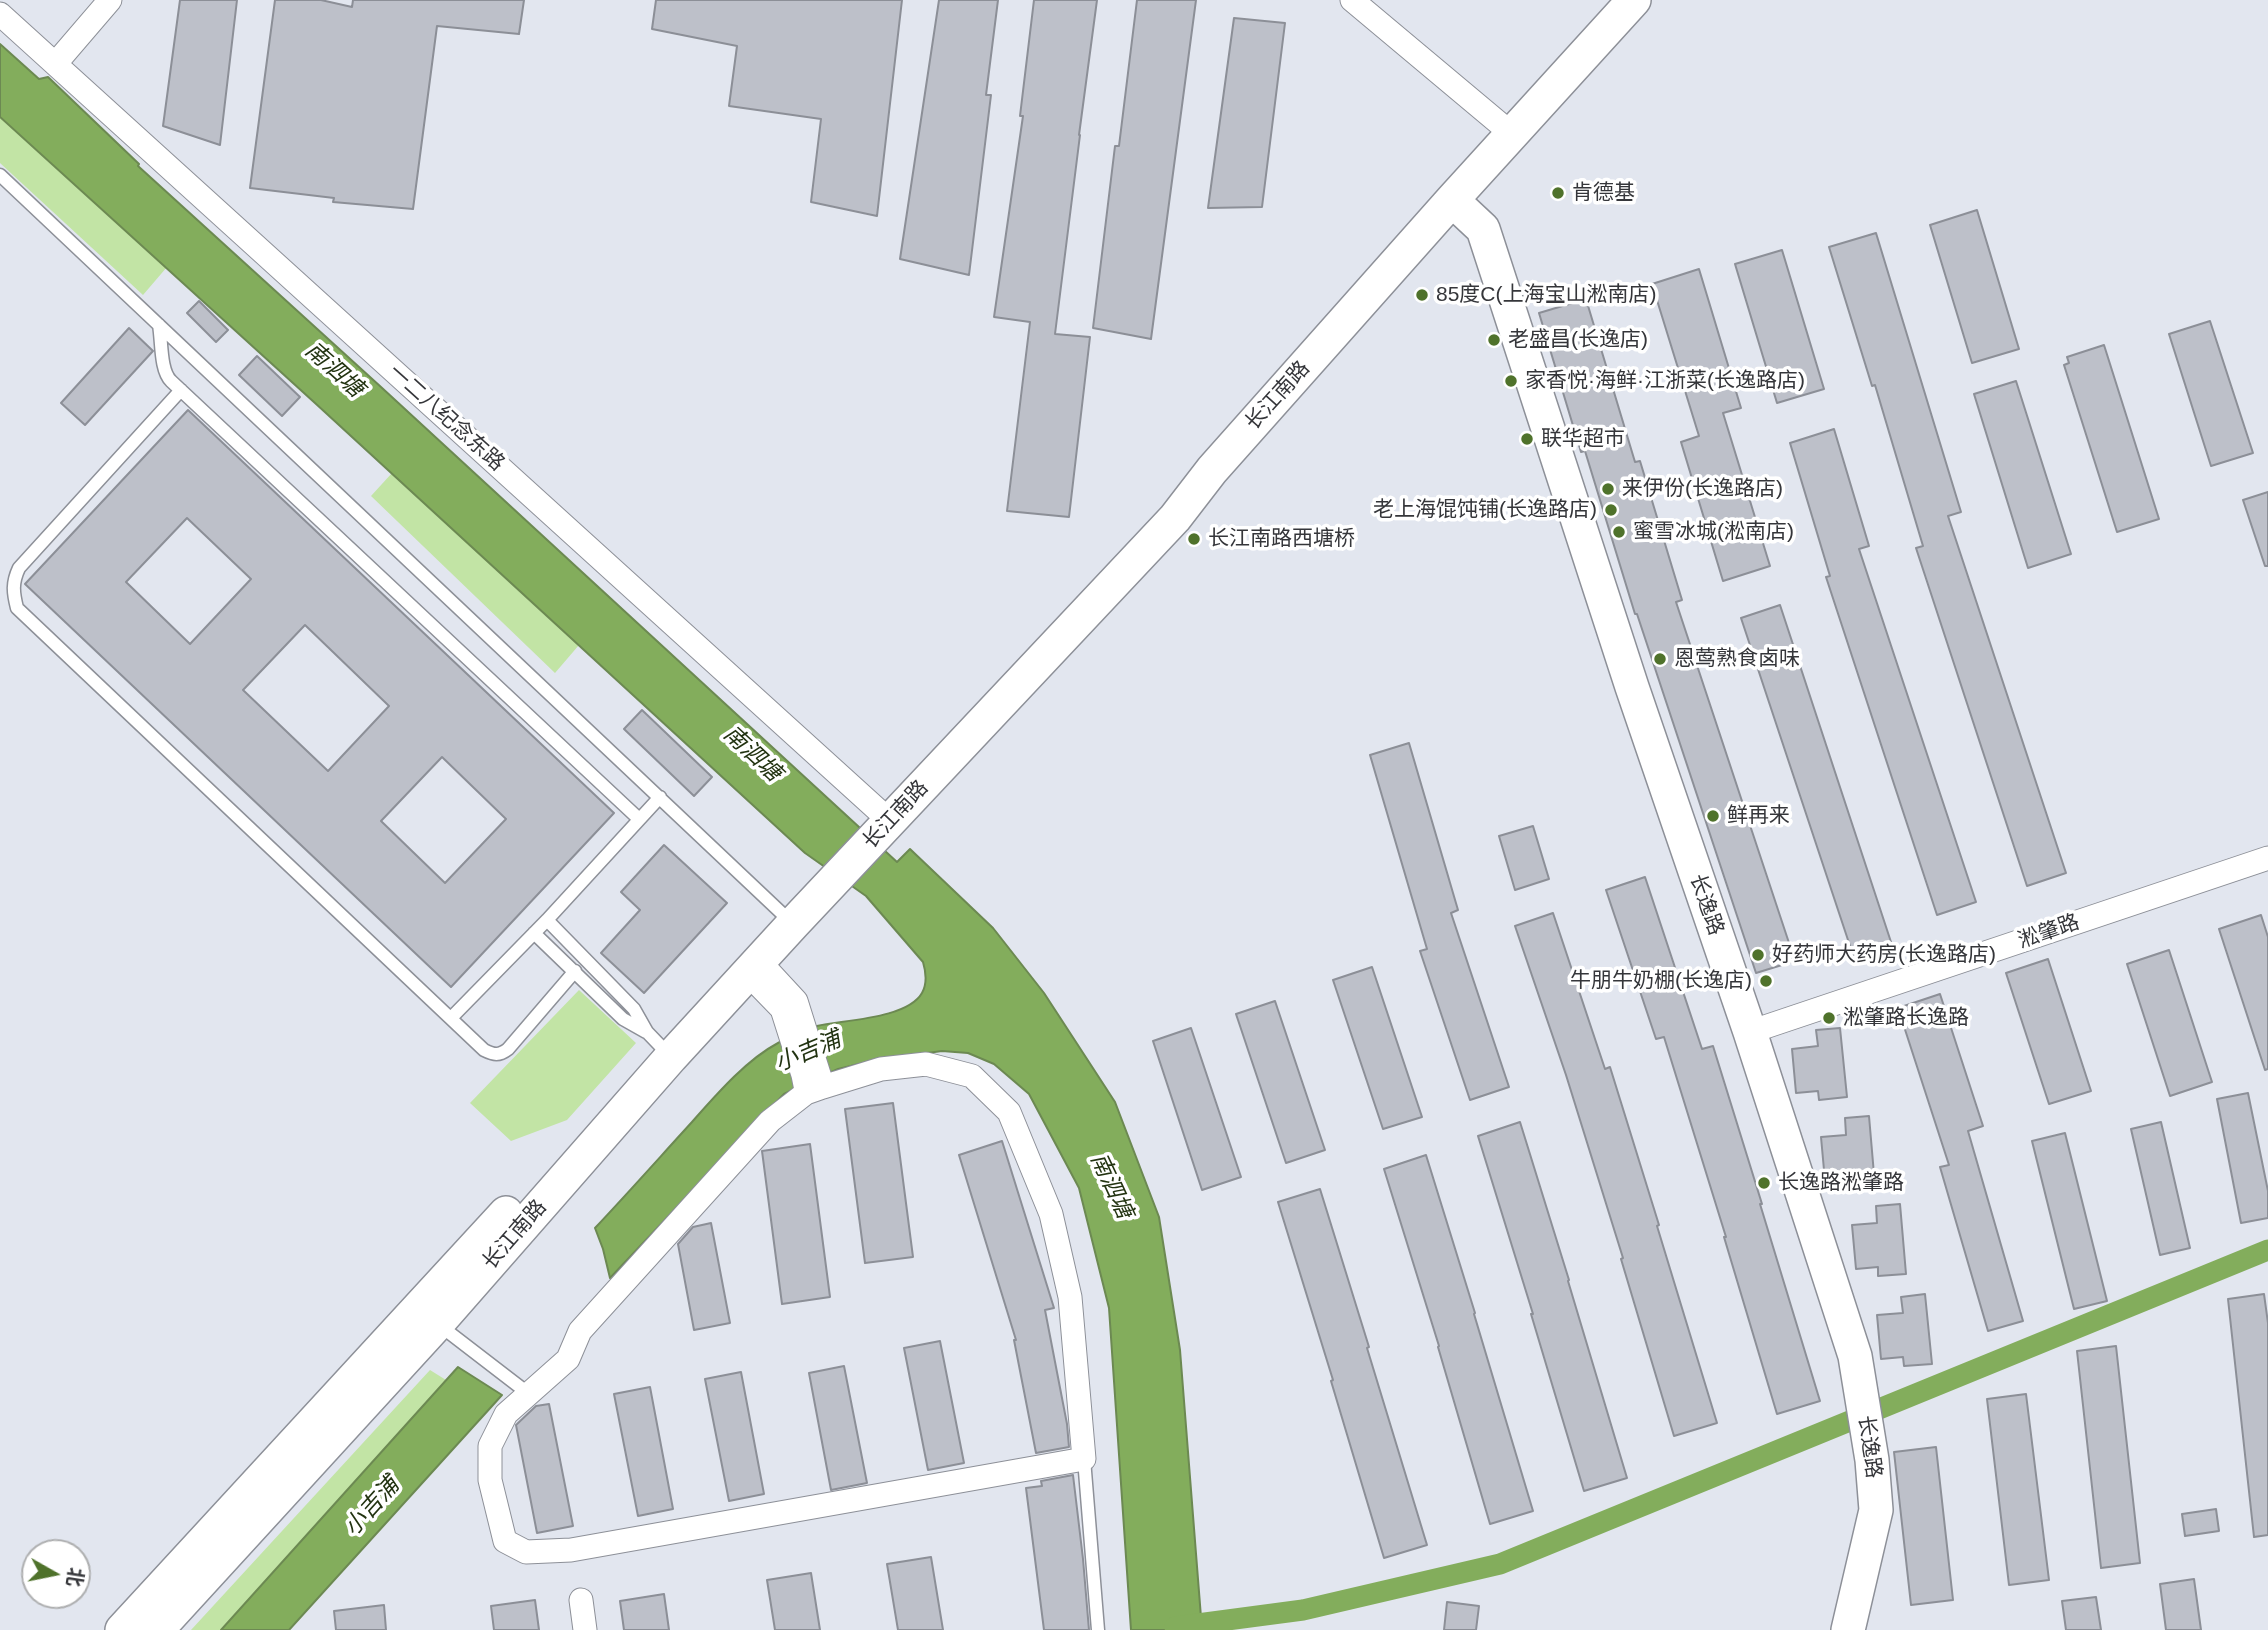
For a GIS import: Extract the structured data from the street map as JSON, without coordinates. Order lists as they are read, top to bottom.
{
  "streets": {
    "main road": ["长江南路", "长逸路"],
    "street": ["一二八纪念东路", "淞肇路"]
  },
  "crossings": [
    ["长江南路", "一二八纪念东路"],
    ["长江南路", "长逸路"],
    ["长逸路", "淞肇路"]
  ],
  "water": ["南泗塘", "小吉浦"],
  "places": [
    "肯德基",
    "85度C(上海宝山淞南店)",
    "老盛昌(长逸店)",
    "家香悦·海鲜·江浙菜(长逸路店)",
    "联华超市",
    "来伊份(长逸路店)",
    "老上海馄饨铺(长逸路店)",
    "蜜雪冰城(淞南店)",
    "长江南路西塘桥",
    "恩莺熟食卤味",
    "鲜再来",
    "好药师大药房(长逸路店)",
    "牛朋牛奶棚(长逸店)",
    "淞肇路长逸路",
    "长逸路淞肇路"
  ],
  "north": "right"
}
